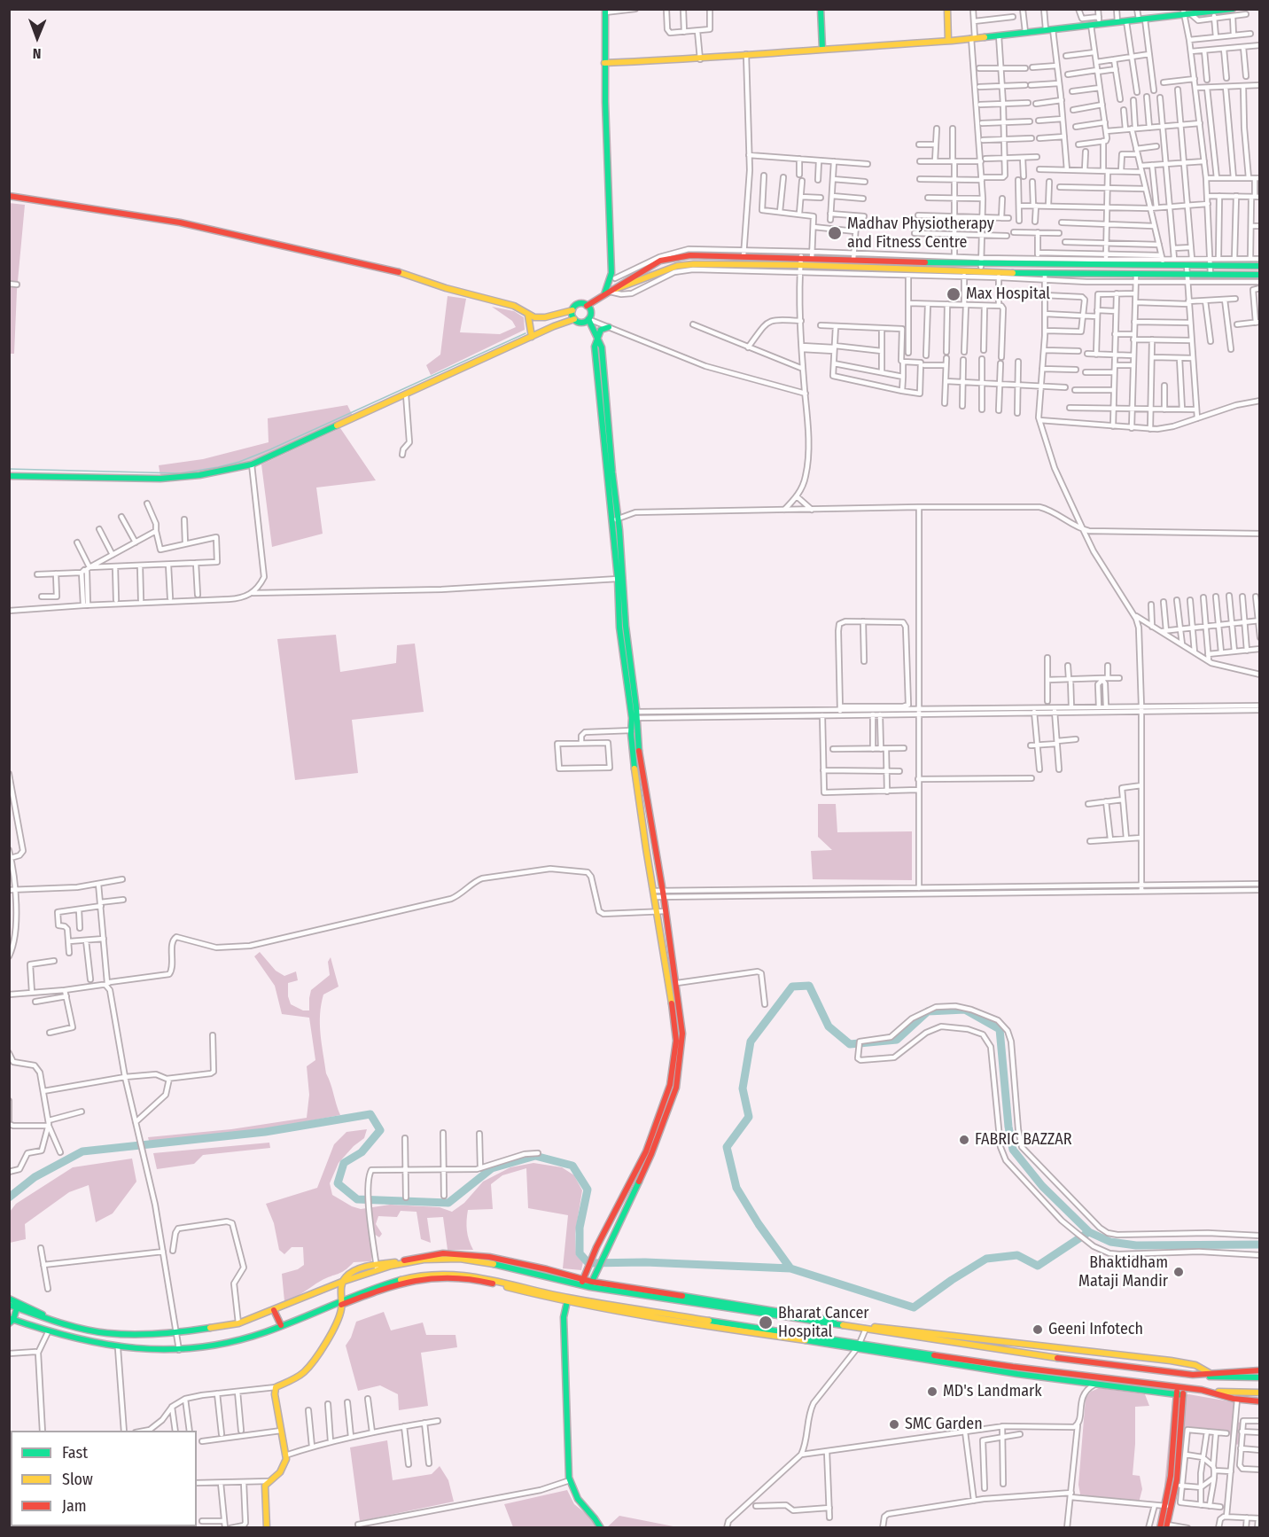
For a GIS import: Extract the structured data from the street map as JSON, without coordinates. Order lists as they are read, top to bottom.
{
  "places": [
    "Madhav Physiotherapy and Fitness Centre",
    "Max Hospital",
    "FABRIC BAZZAR",
    "Bhaktidham Mataji Mandir",
    "Bharat Cancer Hospital",
    "Geeni Infotech",
    "MD's Landmark",
    "SMC Garden"
  ],
  "legend": ["Fast", "Slow", "Jam"],
  "north": "bottom"
}
